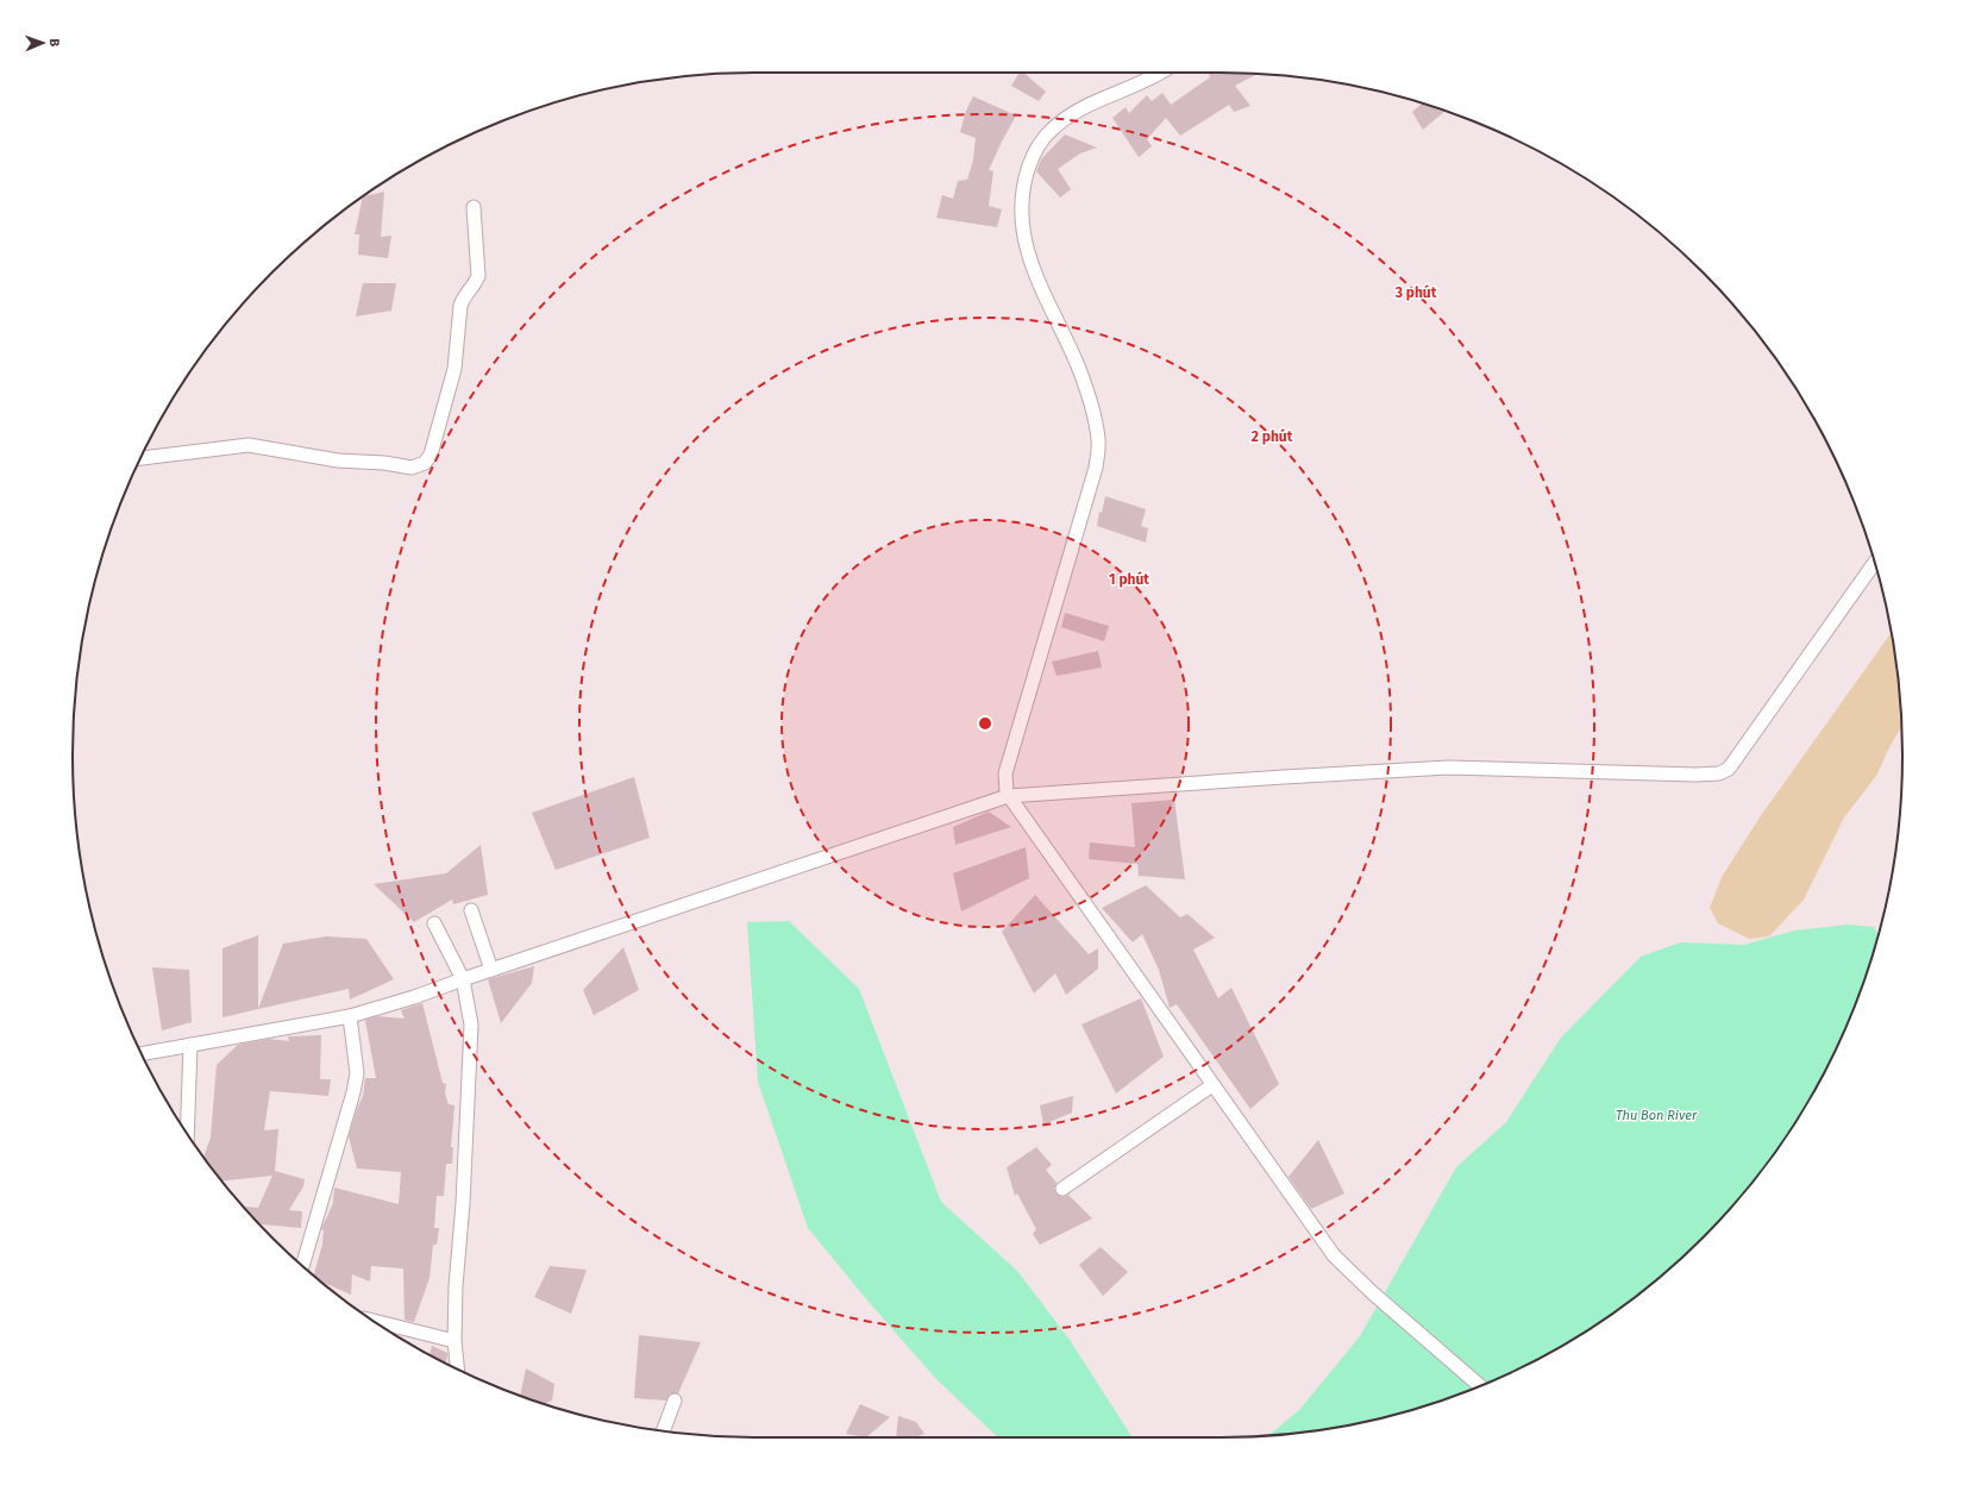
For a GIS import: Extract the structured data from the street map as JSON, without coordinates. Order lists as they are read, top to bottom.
{
  "water": ["Thu Bon River"],
  "north": "right",
  "rings": ["3 phút", "2 phút", "1 phút"]
}
